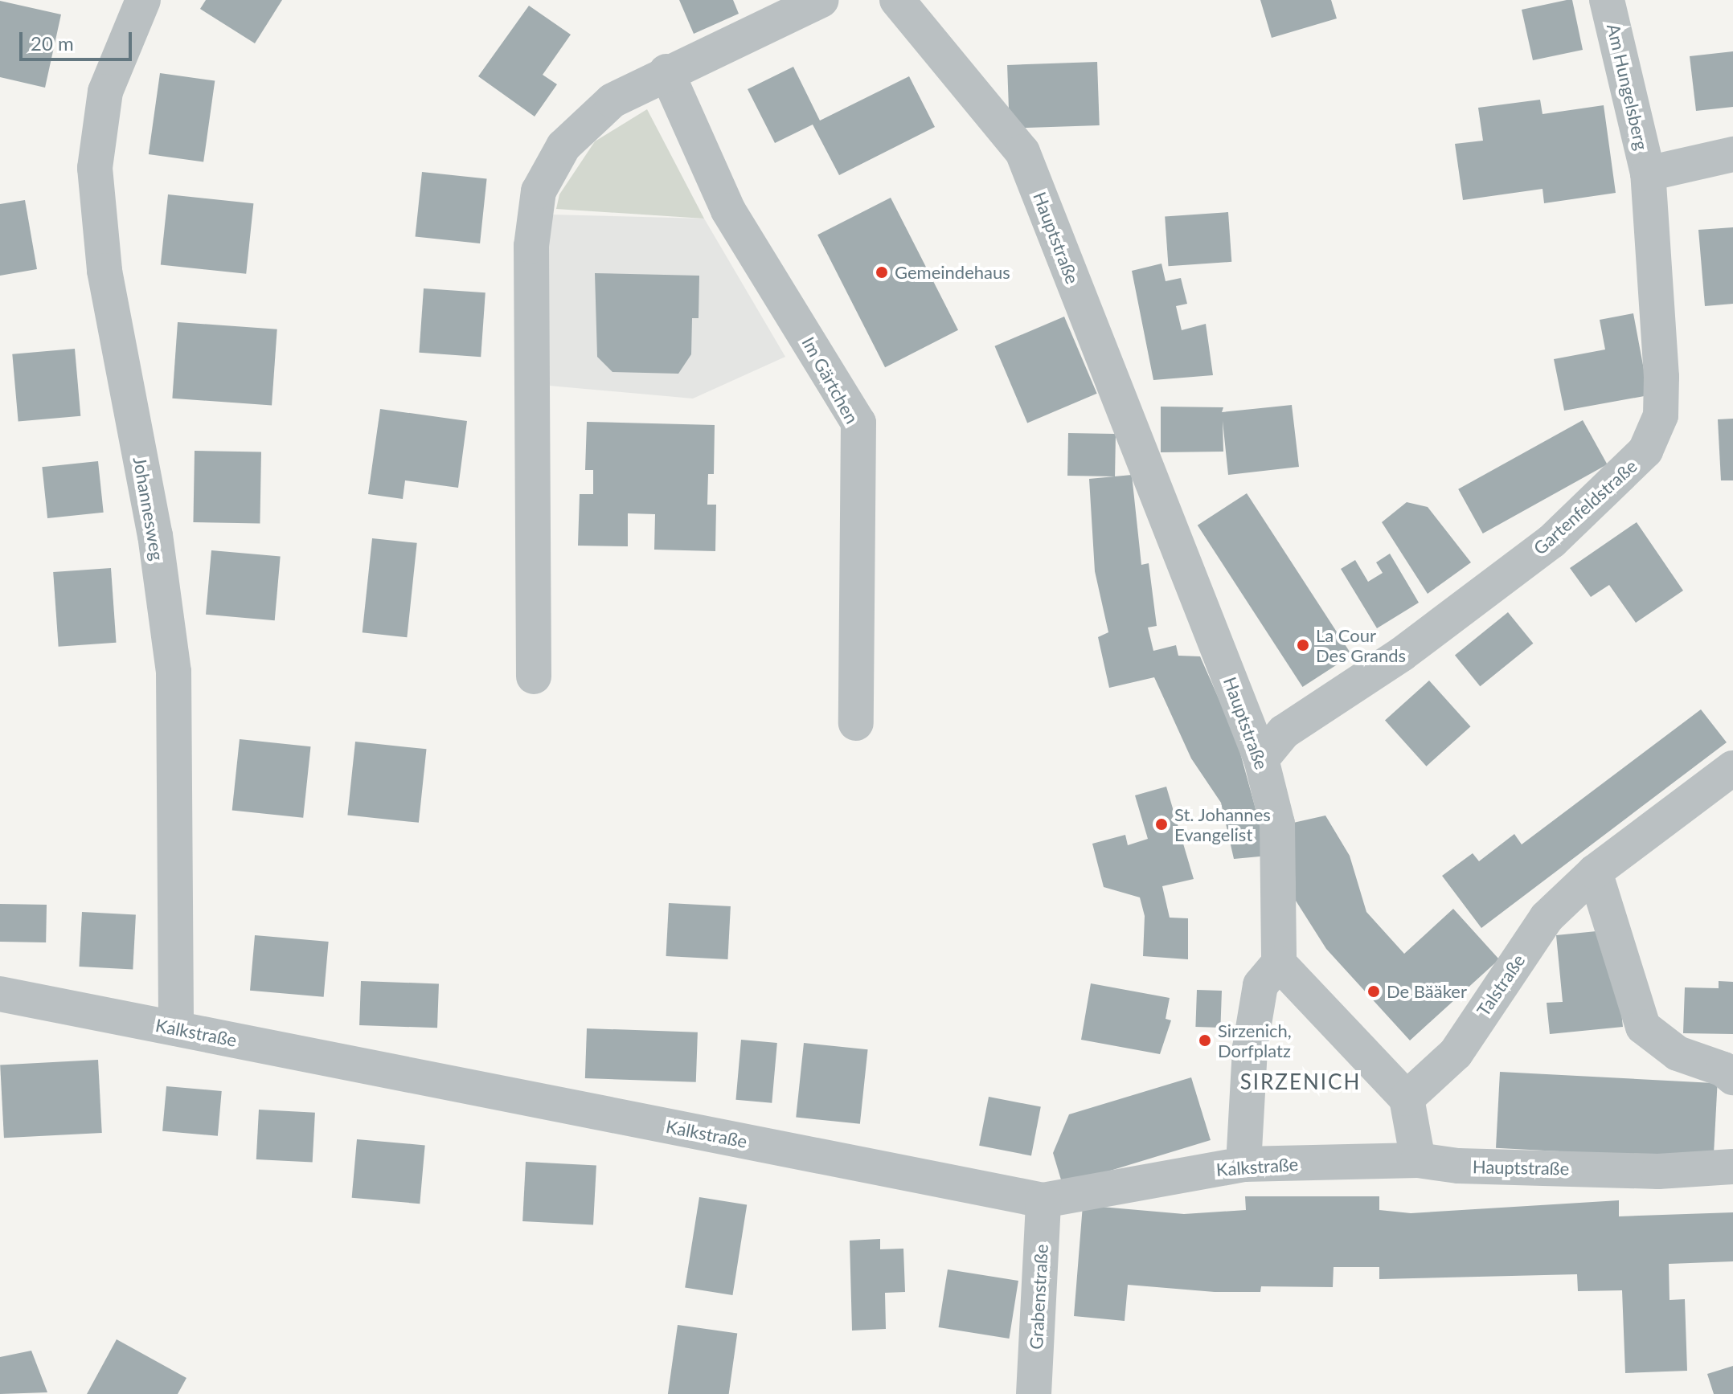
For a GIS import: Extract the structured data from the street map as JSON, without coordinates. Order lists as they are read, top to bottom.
{
  "streets": {
    "street": [
      "Am Hungelsberg",
      "Hauptstraße",
      "Im Gärtchen",
      "Gartenfeldstraße",
      "Johannesweg",
      "Talstraße",
      "Kalkstraße",
      "Grabenstraße"
    ]
  },
  "crossings": [
    ["Am Hungelsberg", "Gartenfeldstraße"],
    ["Hauptstraße", "Gartenfeldstraße"],
    ["Hauptstraße", "Kalkstraße"],
    ["Johannesweg", "Kalkstraße"],
    ["Kalkstraße", "Grabenstraße"]
  ],
  "districts": ["SIRZENICH"],
  "places": [
    "Gemeindehaus",
    "La Cour Des Grands",
    "St. Johannes Evangelist",
    "De Bääker",
    "Sirzenich, Dorfplatz"
  ],
  "scale_bar": "20 m"
}
